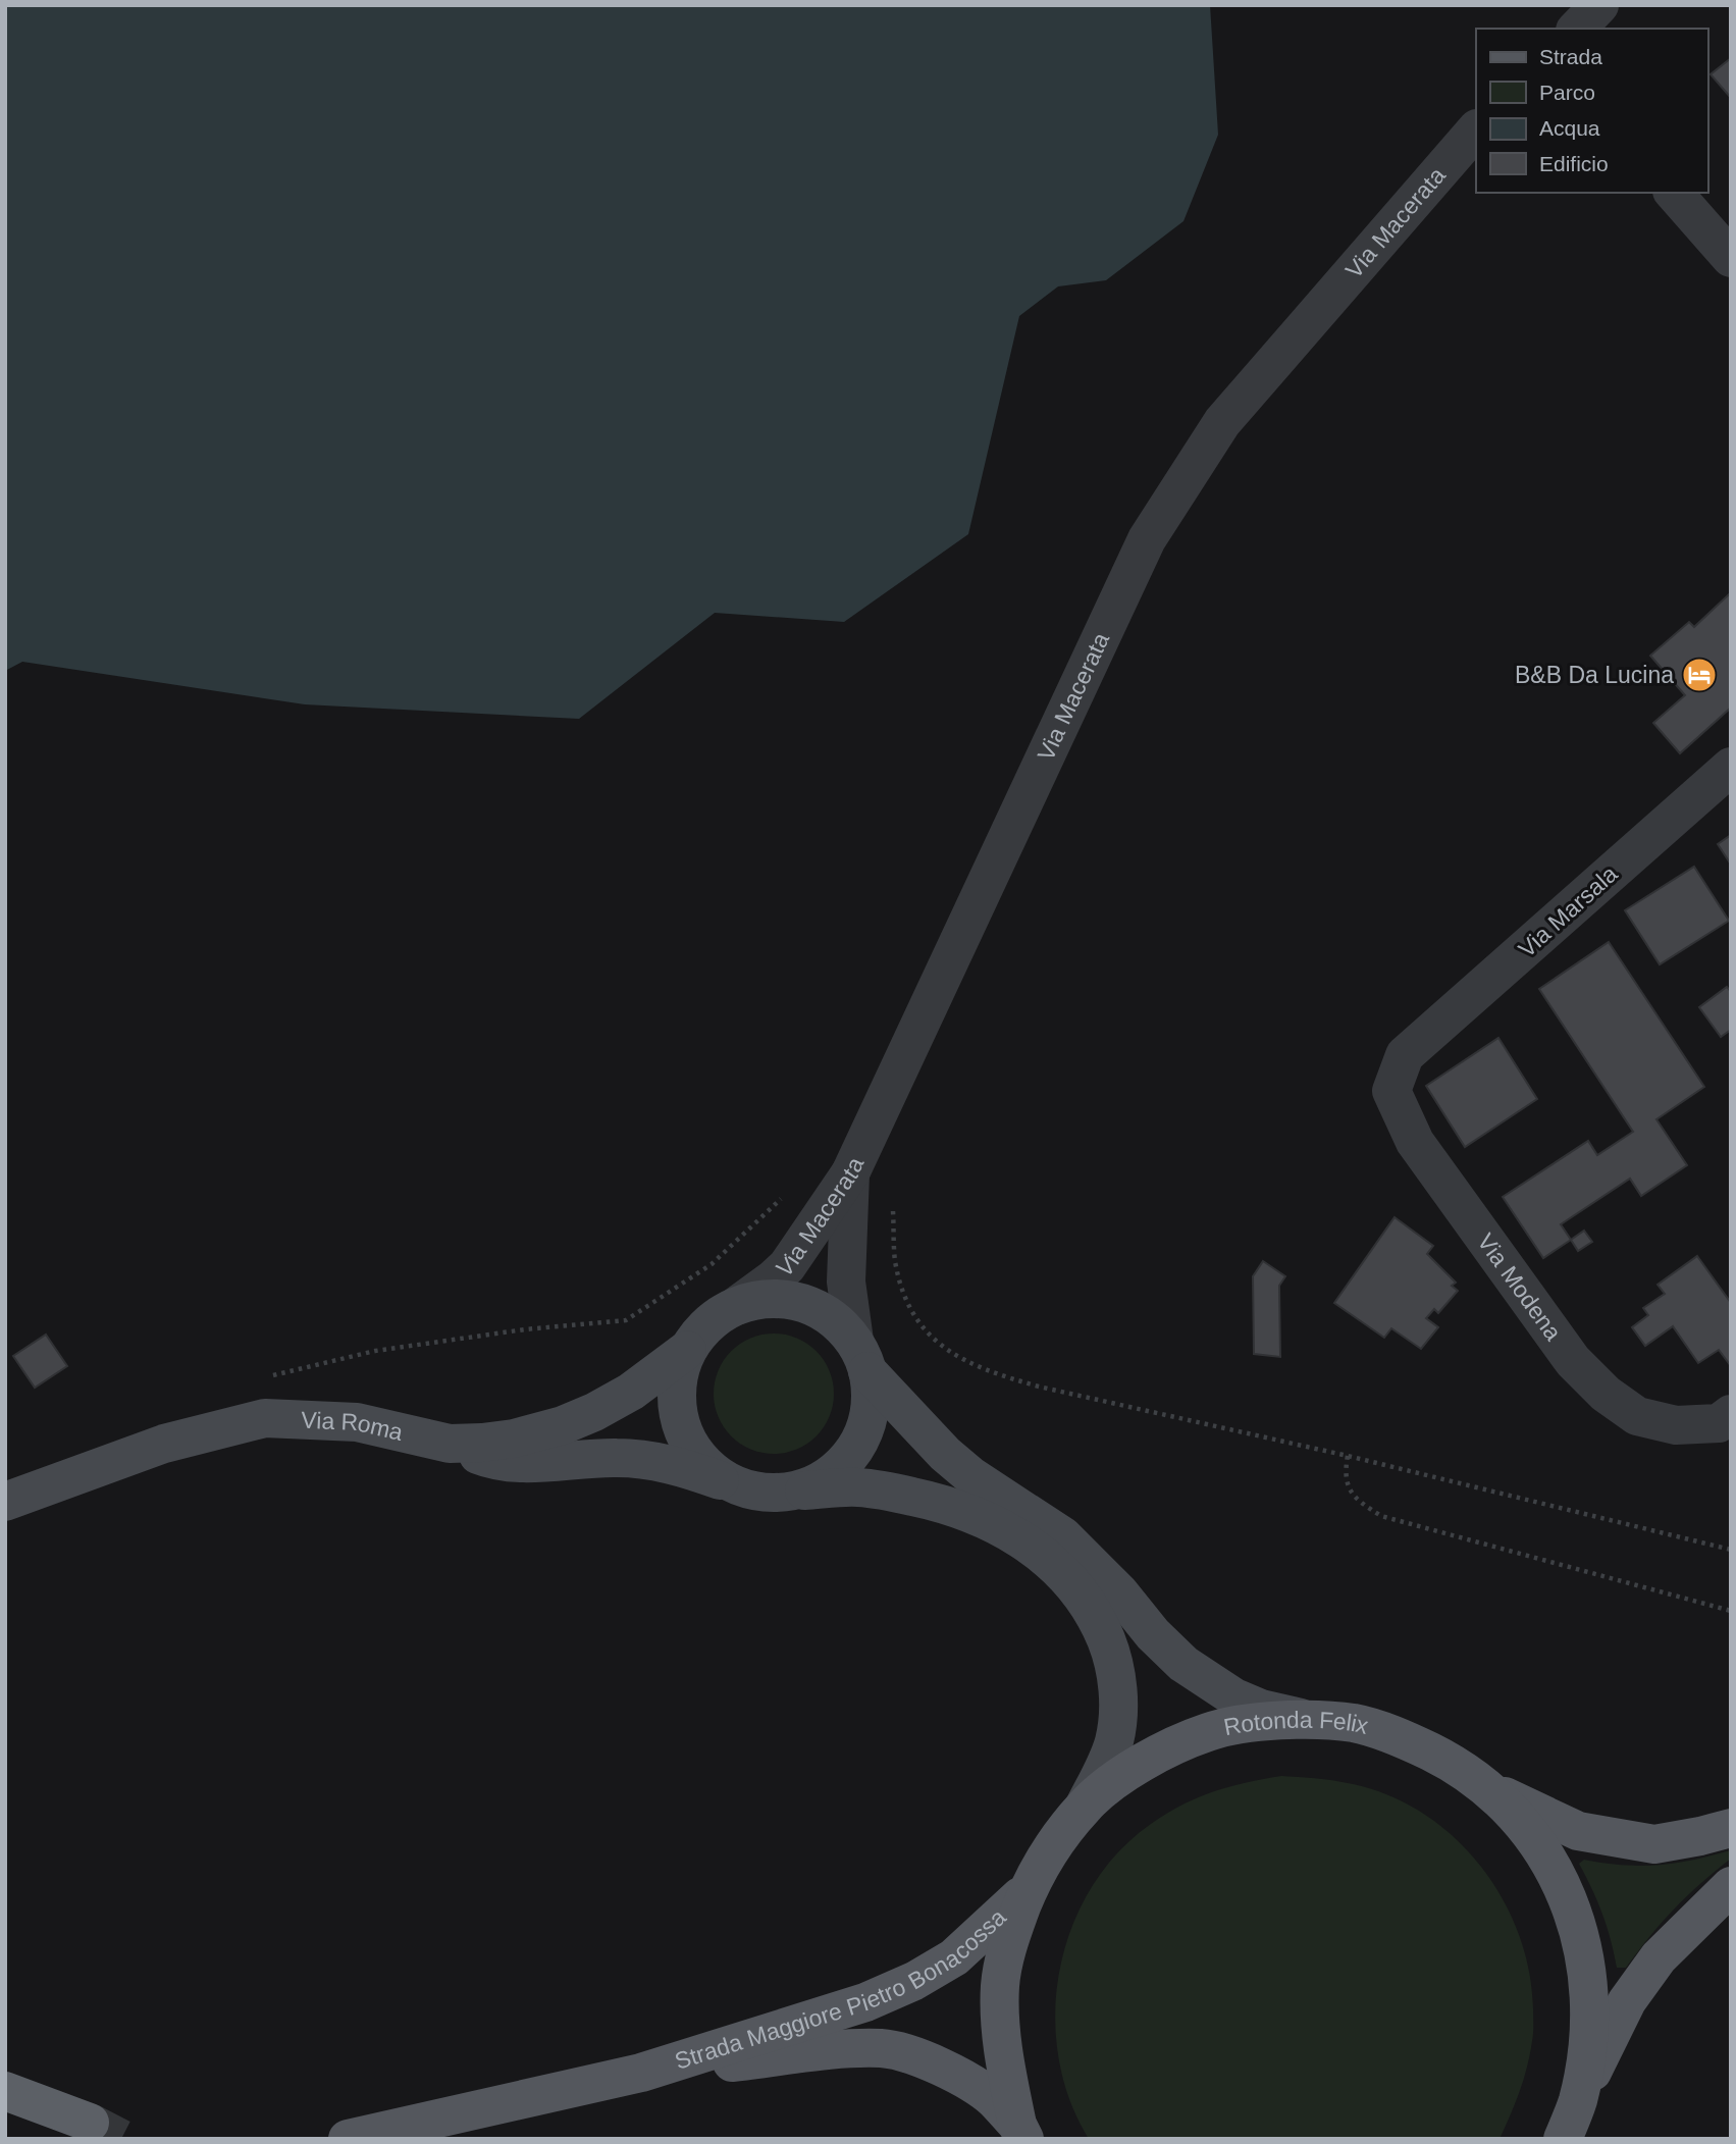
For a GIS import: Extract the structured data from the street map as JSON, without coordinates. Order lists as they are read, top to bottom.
{
  "streets": {
    "main road": ["Via Roma", "Rotonda Felix", "Strada Maggiore Pietro Bonacossa"],
    "street": ["Via Macerata", "Via Marsala", "Via Modena"]
  },
  "crossings": [
    ["Via Macerata", "Via Roma"],
    ["Via Marsala", "Via Modena"],
    ["Rotonda Felix", "Strada Maggiore Pietro Bonacossa"]
  ],
  "places": {
    "hotel": ["B&B Da Lucina"]
  },
  "legend": [
    "Strada",
    "Parco",
    "Acqua",
    "Edificio"
  ]
}
